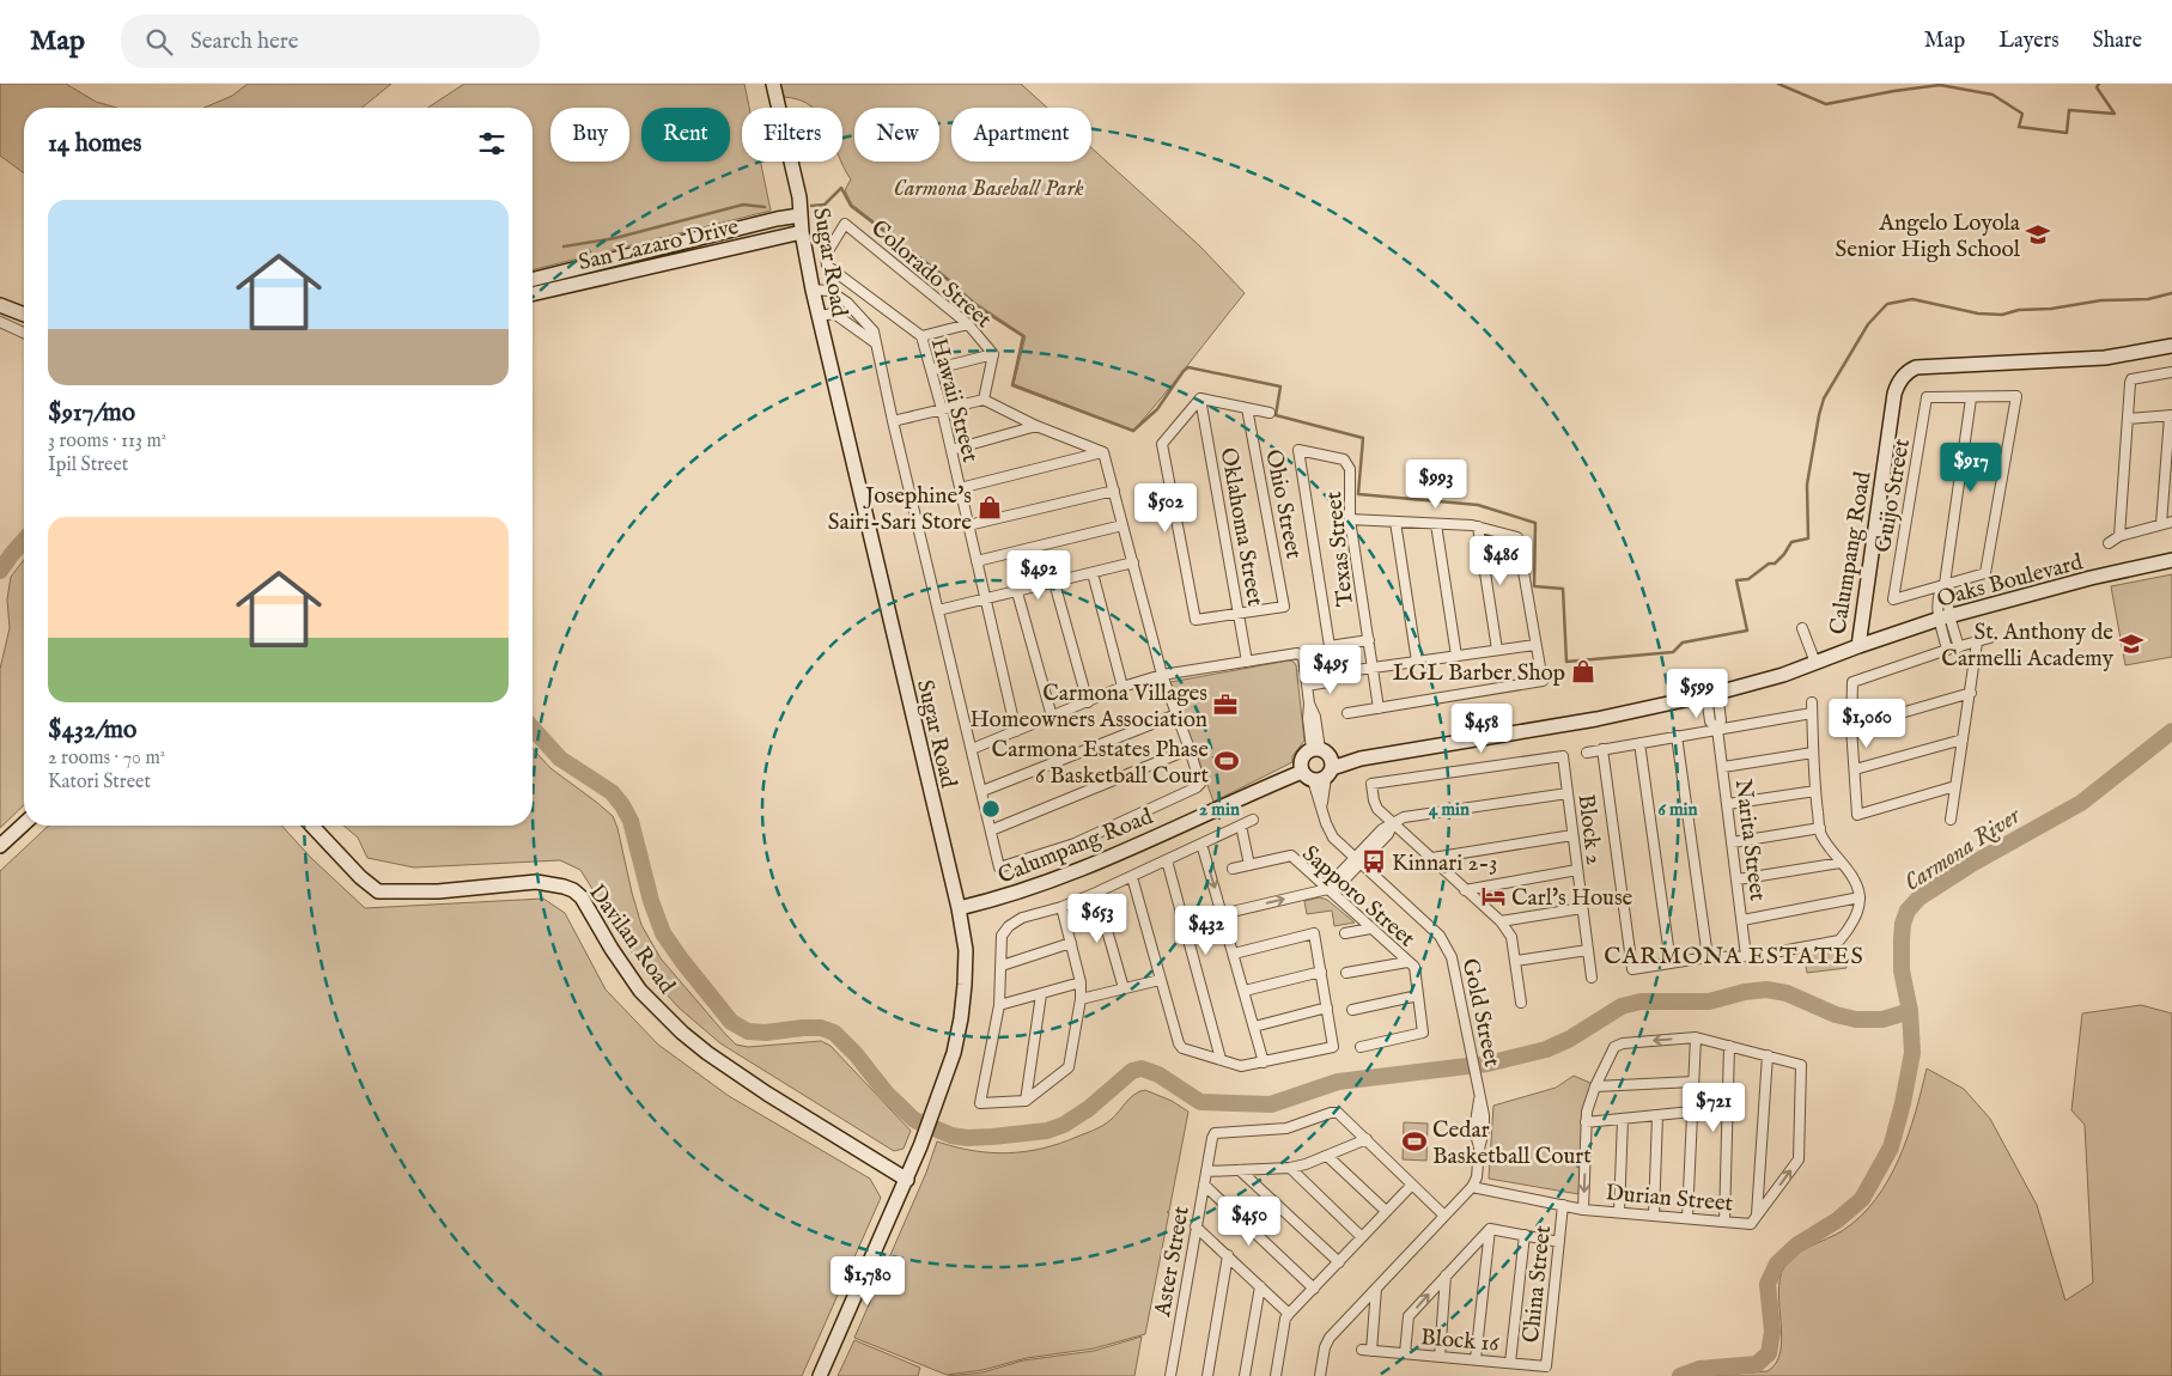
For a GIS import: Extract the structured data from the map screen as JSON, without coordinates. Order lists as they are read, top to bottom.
{
  "streets": {
    "main road": [
      "San Lazaro Drive",
      "Sugar Road",
      "Calumpang Road",
      "Oaks Boulevard",
      "Davilan Road"
    ],
    "street": [
      "Colorado Street",
      "Hawaii Street",
      "Guijo Street",
      "Ohio Street",
      "Oklahoma Street",
      "Texas Street",
      "Block 2",
      "Narita Street",
      "Sapporo Street",
      "Gold Street",
      "Durian Street",
      "Aster Street",
      "China Street",
      "Block 16"
    ]
  },
  "crossings": [
    ["San Lazaro Drive", "Sugar Road"],
    ["Sugar Road", "Calumpang Road"],
    ["Sugar Road", "Davilan Road"],
    ["Colorado Street", "Hawaii Street"],
    ["Ohio Street", "Oklahoma Street"],
    ["Calumpang Road", "Oaks Boulevard"],
    ["Calumpang Road", "Narita Street"],
    ["Calumpang Road", "Gold Street"],
    ["Gold Street", "Durian Street"],
    ["Durian Street", "China Street"],
    ["China Street", "Block 16"]
  ],
  "districts": ["CARMONA ESTATES"],
  "water": ["Carmona River"],
  "parks": ["Carmona Baseball Park"],
  "places": {
    "school or university": ["Angelo Loyola Senior High School", "St. Anthony de Carmelli Academy"],
    "shop": ["Josephine's Sairi-Sari Store", "LGL Barber Shop"],
    "office": ["Carmona Villages Homeowners Association"],
    "sports": ["Carmona Estates Phase 6 Basketball Court", "Cedar Basketball Court"],
    "bus stop": ["Kinnari 2-3"],
    "hotel": ["Carl's House"]
  },
  "page": {
    "header": "Map",
    "search": "Search here",
    "nav": ["Map", "Layers", "Share"],
    "chip": [
      "Buy",
      "Rent",
      "Filters",
      "New",
      "Apartment"
    ],
    "heading": "14 homes",
    "list": [
      {
        "name": "$917/mo",
        "note": "3 rooms · 113 m² · Ipil Street"
      },
      {
        "name": "$432/mo",
        "note": "2 rooms · 70 m² · Katori Street"
      }
    ],
    "price": [
      "$917",
      "$993",
      "$502",
      "$486",
      "$492",
      "$495",
      "$599",
      "$1,060",
      "$458",
      "$653",
      "$432",
      "$721",
      "$450",
      "$1,780"
    ]
  },
  "rings": ["2 min", "4 min", "6 min"]
}
